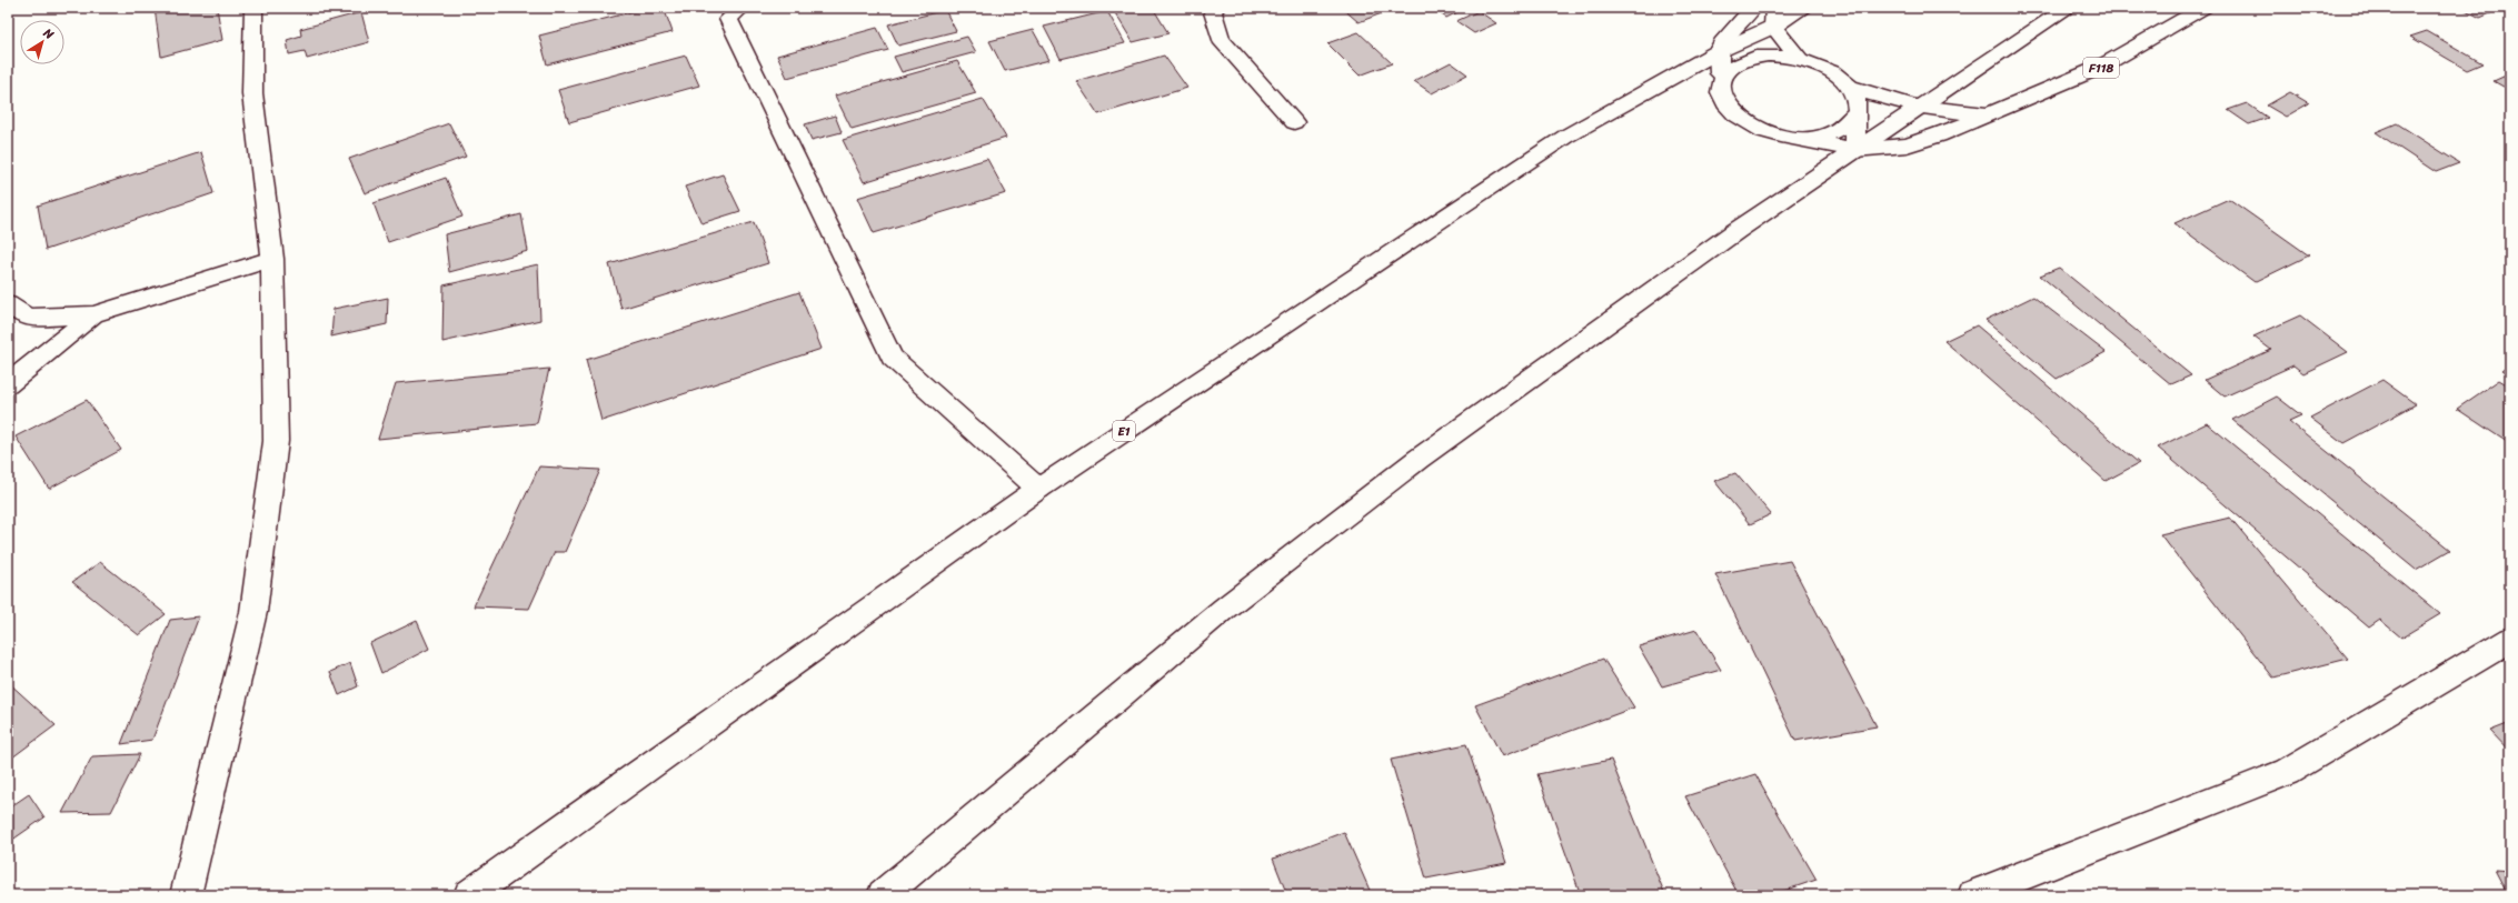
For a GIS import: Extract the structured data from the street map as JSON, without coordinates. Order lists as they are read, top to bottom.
{
  "streets": {
    "main road": ["F118", "E1"]
  },
  "north": "top right"
}
